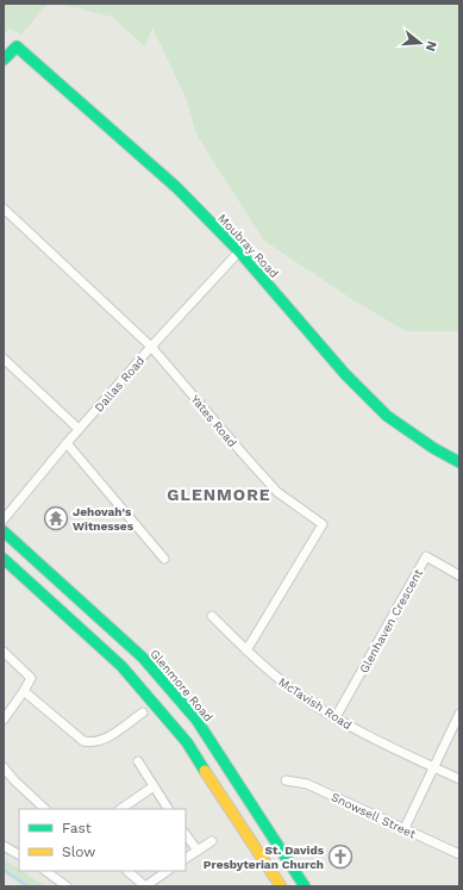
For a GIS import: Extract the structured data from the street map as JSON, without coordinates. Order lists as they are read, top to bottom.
{
  "streets": {
    "main road": ["Moubray Road", "Glenmore Road"],
    "street": [
      "Dallas Road",
      "Yates Road",
      "Glenhaven Crescent",
      "McTavish Road",
      "Snowsell Street"
    ]
  },
  "crossings": [
    ["Moubray Road", "Dallas Road"],
    ["Dallas Road", "Yates Road"],
    ["Yates Road", "McTavish Road"],
    ["Glenhaven Crescent", "McTavish Road"]
  ],
  "districts": ["GLENMORE"],
  "places": {
    "temple": ["Jehovah's Witnesses"],
    "church": ["St. Davids Presbyterian Church"]
  },
  "legend": ["Fast", "Slow"],
  "north": "right"
}
